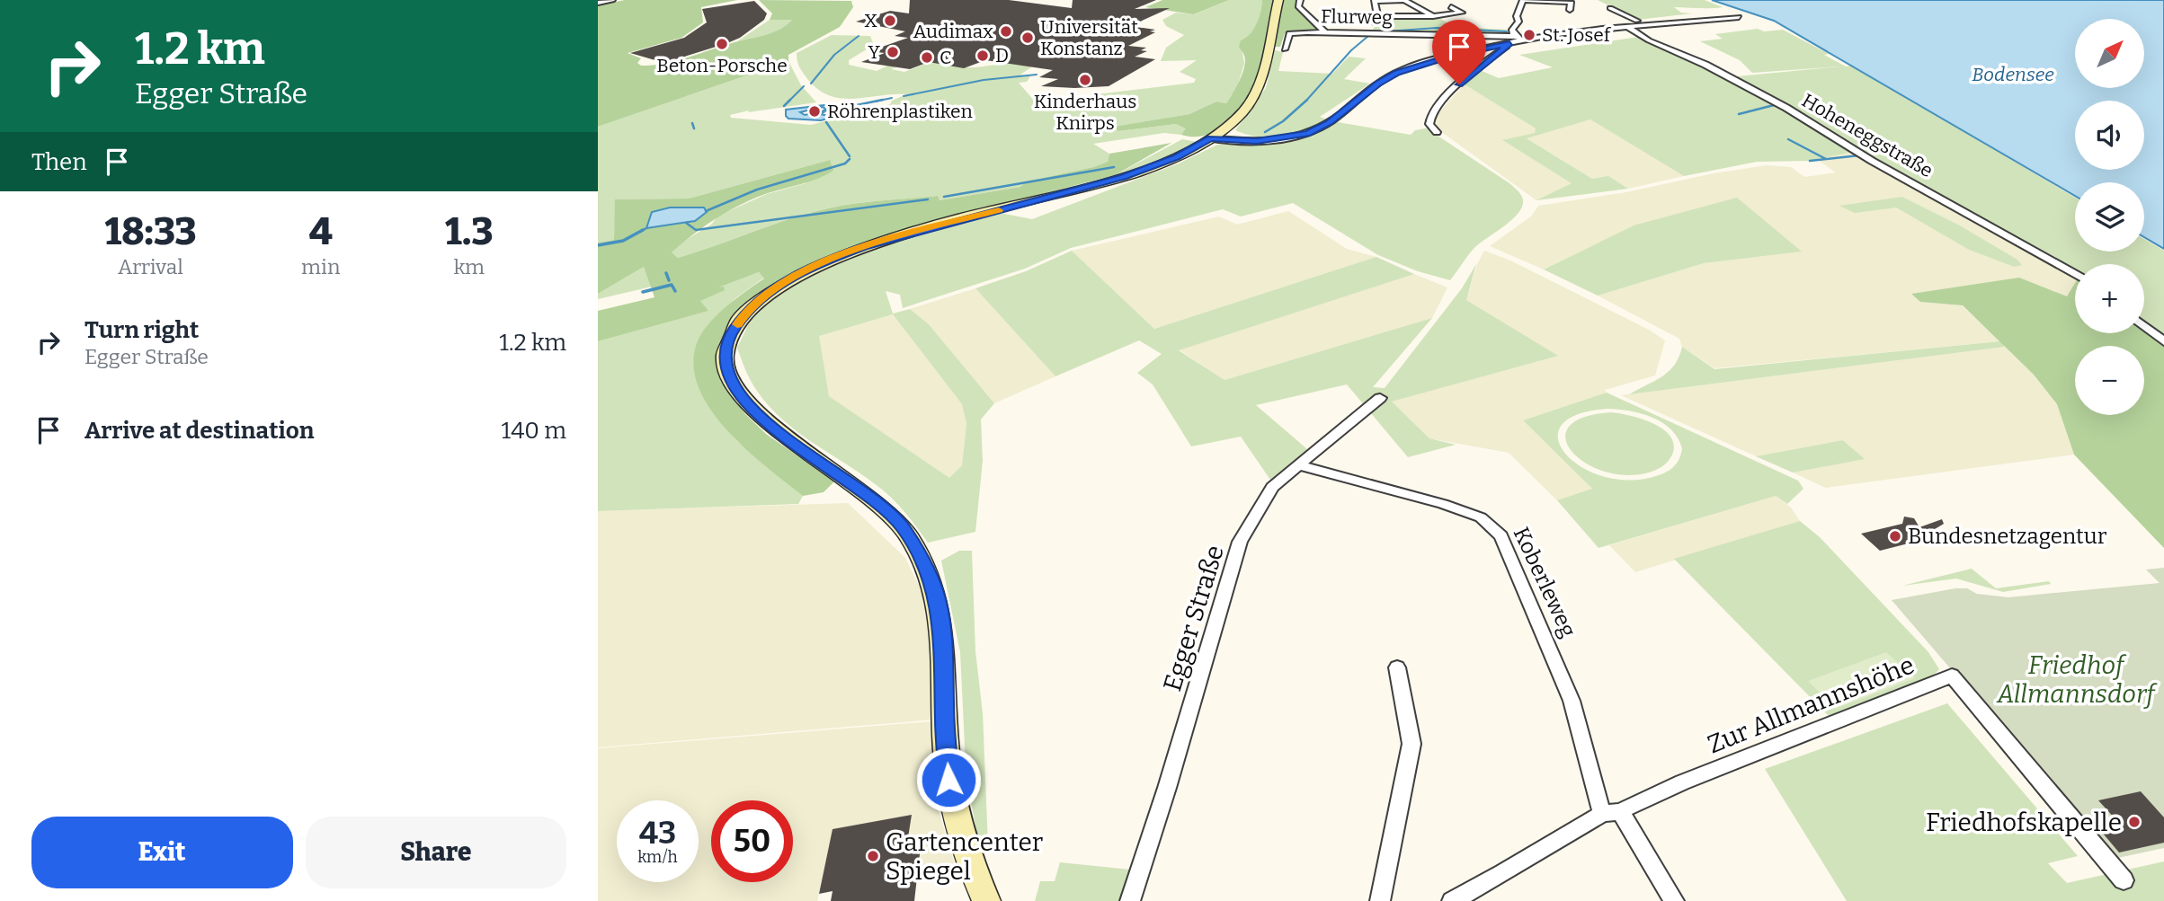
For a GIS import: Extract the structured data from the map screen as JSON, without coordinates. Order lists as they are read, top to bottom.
{
  "streets": {
    "street": [
      "Flurweg",
      "Hoheneggstraße",
      "Koberleweg",
      "Egger Straße",
      "Zur Allmannshöhe"
    ]
  },
  "crossings": [
    ["Koberleweg", "Egger Straße"],
    ["Koberleweg", "Zur Allmannshöhe"]
  ],
  "water": ["Bodensee"],
  "parks": ["Friedhof Allmannsdorf"],
  "places": [
    "X",
    "Audimax",
    "St. Josef",
    "Universität Konstanz",
    "Beton-Porsche",
    "Y",
    "D",
    "C",
    "Kinderhaus Knirps",
    "Röhrenplastiken",
    "Bundesnetzagentur",
    "Friedhofskapelle",
    "Gartencenter Spiegel"
  ],
  "north": "top right",
  "page": {
    "turn": ["1.2 km", "Egger Straße"],
    "map_buttons": ["+", "−"],
    "then": "Then",
    "eta": [
      "18:33",
      "Arrival",
      "4",
      "min",
      "1.3",
      "km"
    ],
    "list": [
      {
        "name": "Turn right",
        "note": "Egger Straße",
        "value": "1.2 km"
      },
      {
        "name": "Arrive at destination",
        "value": "140 m"
      }
    ],
    "speed": "43 km/h",
    "limit": "50",
    "buttons": ["Exit", "Share"]
  }
}
